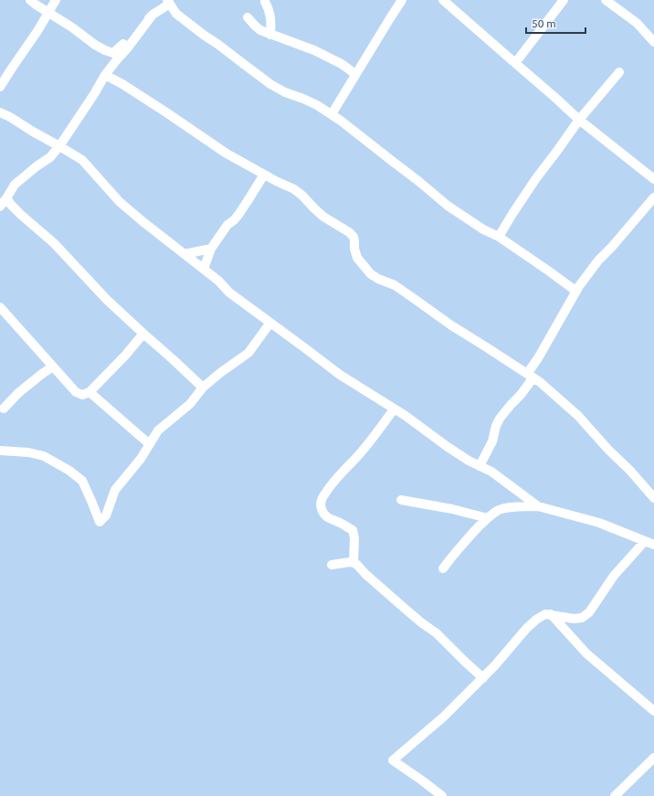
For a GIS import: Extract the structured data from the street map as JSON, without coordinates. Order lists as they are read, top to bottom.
{
  "scale_bar": "50 m"
}
